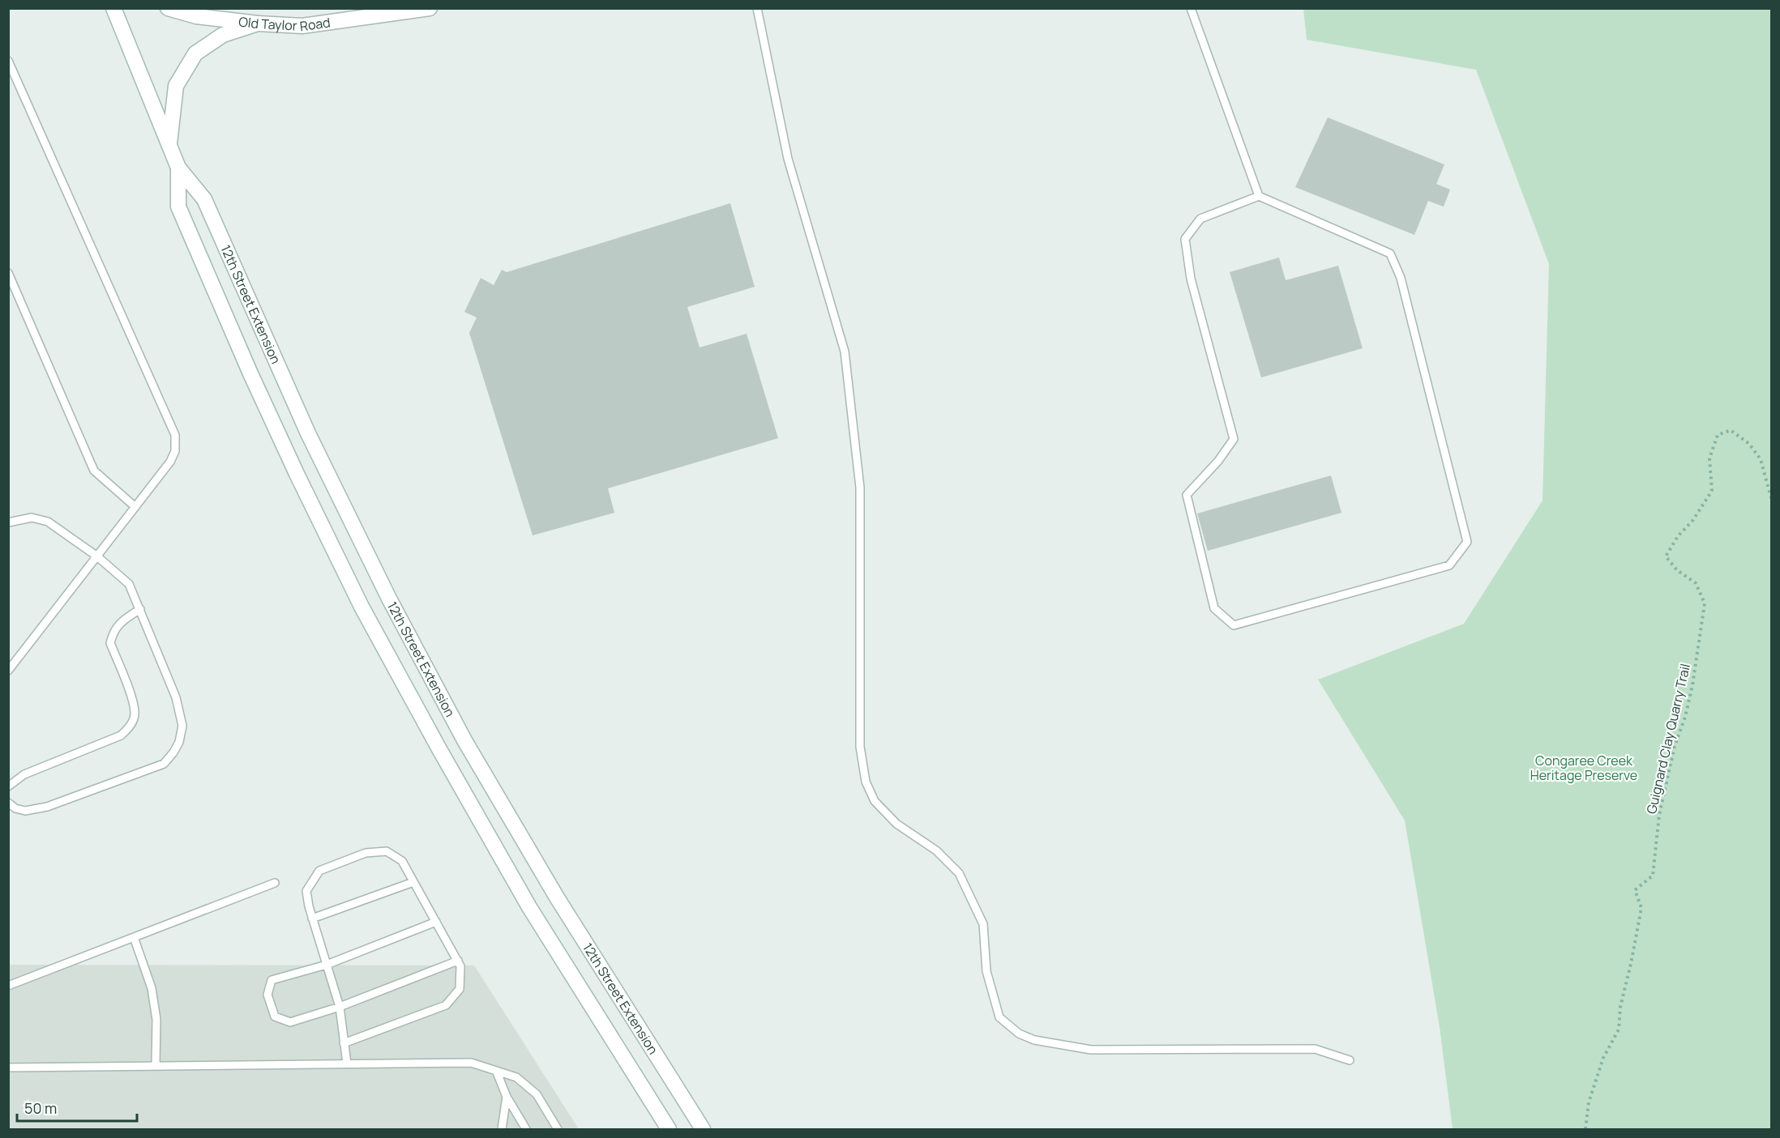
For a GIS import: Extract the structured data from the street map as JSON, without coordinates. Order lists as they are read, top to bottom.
{
  "streets": {
    "main road": ["Old Taylor Road", "12th Street Extension"],
    "path": ["Guignard Clay Quarry Trail"]
  },
  "parks": ["Congaree Creek Heritage Preserve"],
  "scale_bar": "50 m"
}
